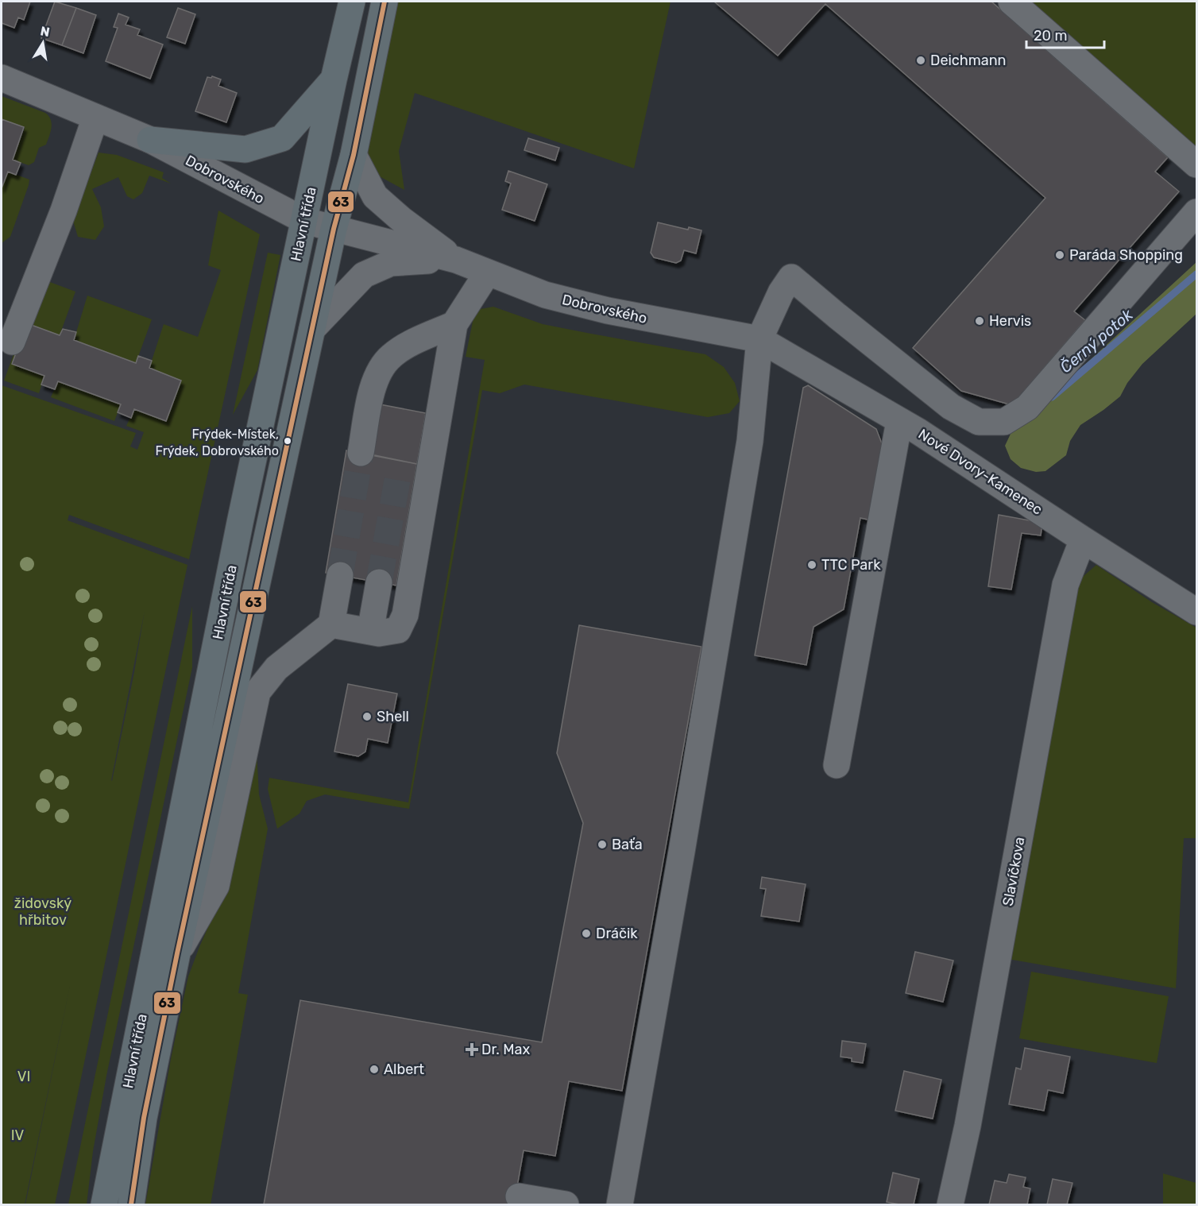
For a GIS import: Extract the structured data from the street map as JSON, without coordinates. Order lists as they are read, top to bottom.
{
  "streets": {
    "main road": ["Hlavní třída"],
    "street": ["Dobrovského", "Nové Dvory-Kamenec", "Slavíčkova"]
  },
  "crossings": [
    ["Dobrovského", "Hlavní třída"],
    ["Dobrovského", "Nové Dvory-Kamenec"],
    ["Nové Dvory-Kamenec", "Slavíčkova"]
  ],
  "water": ["Černý potok"],
  "parks": ["židovský hřbitov", "VI", "IV"],
  "places": {
    "other": [
      "Deichmann",
      "Paráda Shopping",
      "Hervis",
      "Frýdek-Místek, Frýdek, Dobrovského",
      "TTC Park",
      "Shell",
      "Baťa",
      "Dráčik",
      "Albert"
    ],
    "health": ["Dr. Max"]
  },
  "lines": ["transit line 63"],
  "scale_bar": "20 m",
  "north": "top"
}
